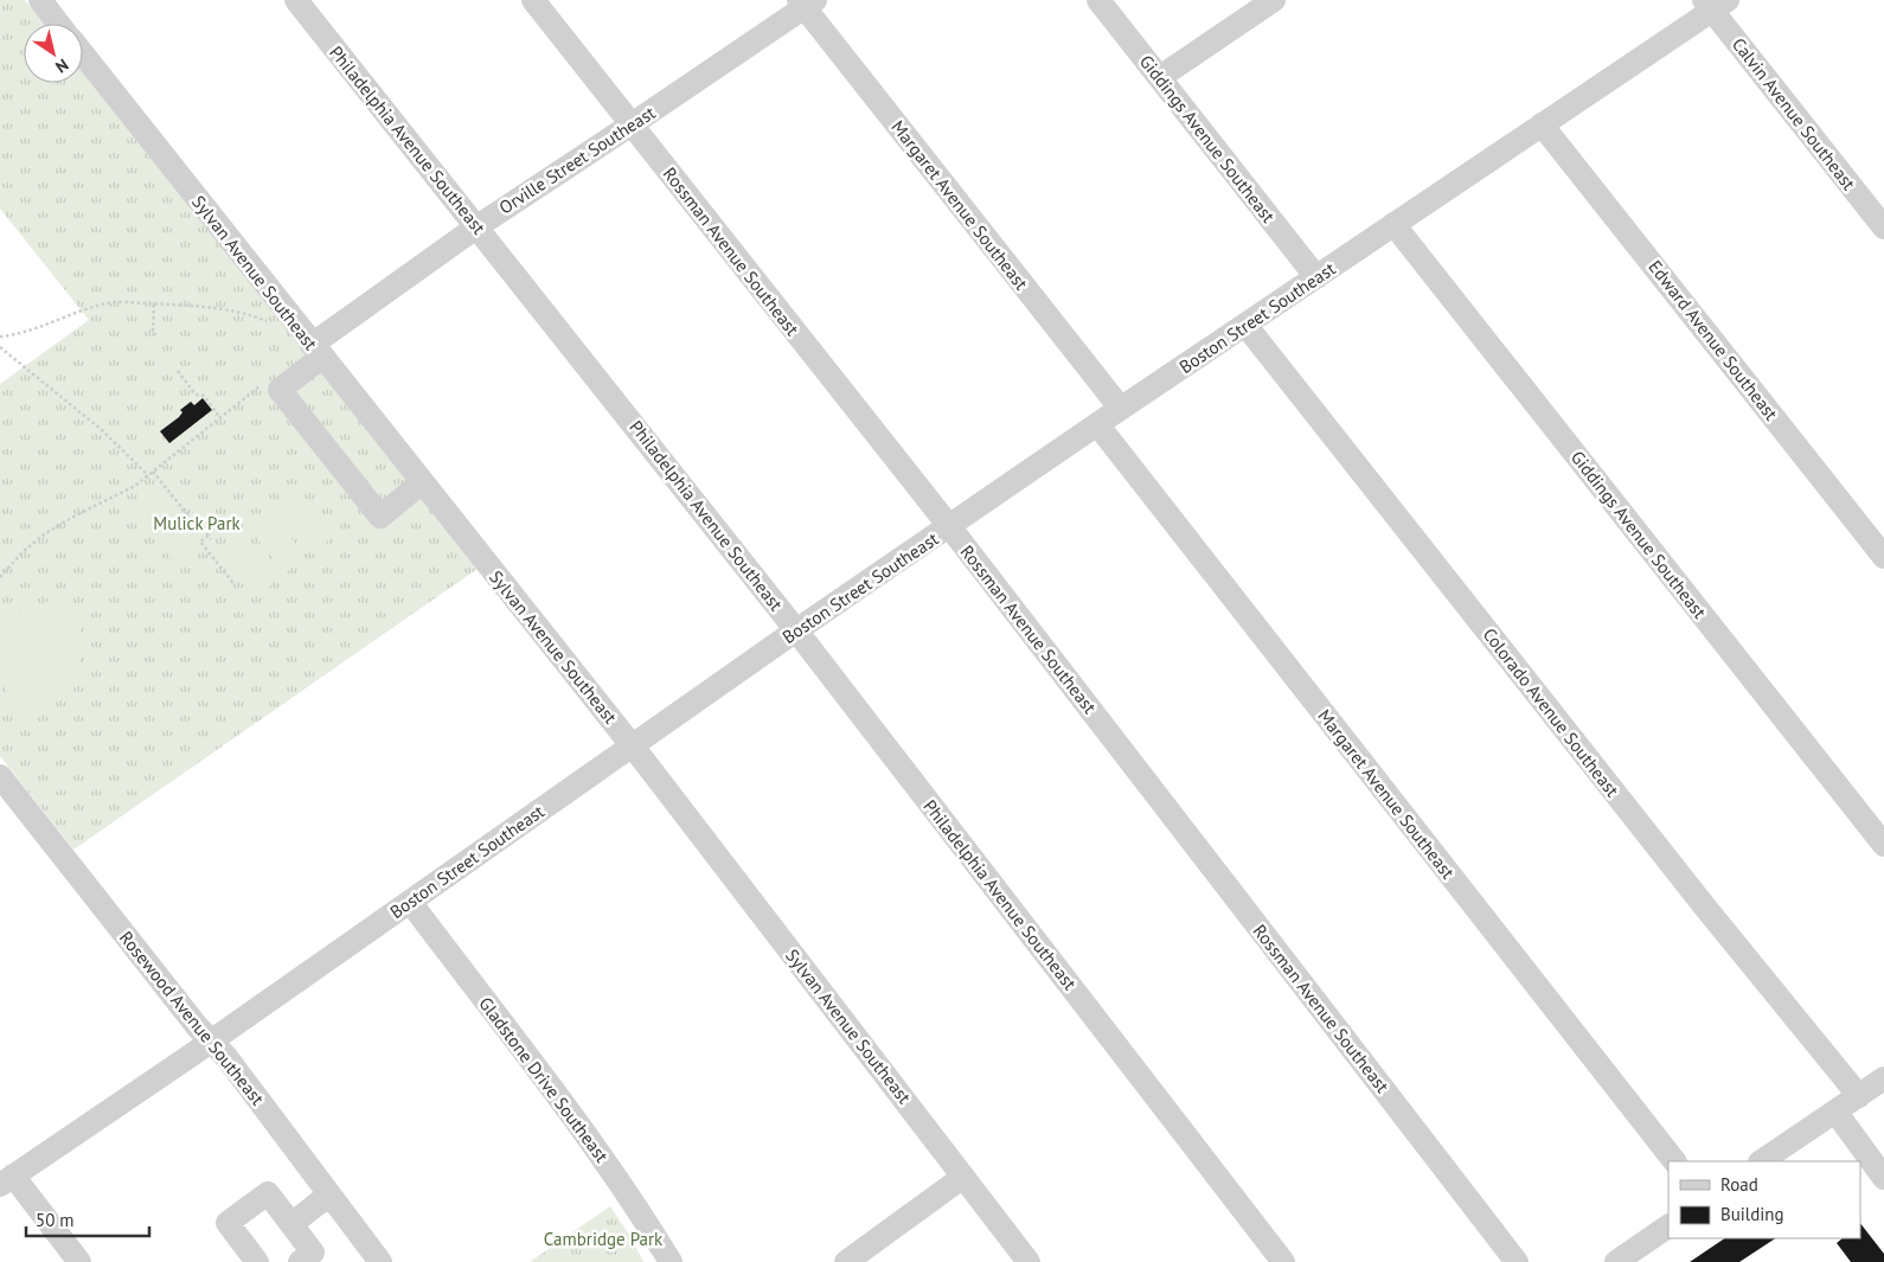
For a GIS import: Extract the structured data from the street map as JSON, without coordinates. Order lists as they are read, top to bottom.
{
  "streets": {
    "street": [
      "Calvin Avenue Southeast",
      "Giddings Avenue Southeast",
      "Philadelphia Avenue Southeast",
      "Orville Street Southeast",
      "Margaret Avenue Southeast",
      "Rossman Avenue Southeast",
      "Sylvan Avenue Southeast",
      "Boston Street Southeast",
      "Edward Avenue Southeast",
      "Colorado Avenue Southeast",
      "Rosewood Avenue Southeast",
      "Gladstone Drive Southeast"
    ]
  },
  "crossings": [
    ["Calvin Avenue Southeast", "Boston Street Southeast"],
    ["Giddings Avenue Southeast", "Boston Street Southeast"],
    ["Philadelphia Avenue Southeast", "Orville Street Southeast"],
    ["Philadelphia Avenue Southeast", "Boston Street Southeast"],
    ["Orville Street Southeast", "Margaret Avenue Southeast"],
    ["Orville Street Southeast", "Rossman Avenue Southeast"],
    ["Orville Street Southeast", "Sylvan Avenue Southeast"],
    ["Margaret Avenue Southeast", "Boston Street Southeast"],
    ["Rossman Avenue Southeast", "Boston Street Southeast"],
    ["Sylvan Avenue Southeast", "Boston Street Southeast"],
    ["Boston Street Southeast", "Edward Avenue Southeast"],
    ["Boston Street Southeast", "Colorado Avenue Southeast"],
    ["Boston Street Southeast", "Rosewood Avenue Southeast"],
    ["Boston Street Southeast", "Gladstone Drive Southeast"]
  ],
  "parks": ["Mulick Park", "Cambridge Park"],
  "legend": ["Road", "Building"],
  "scale_bar": "50 m",
  "north": "bottom right"
}
